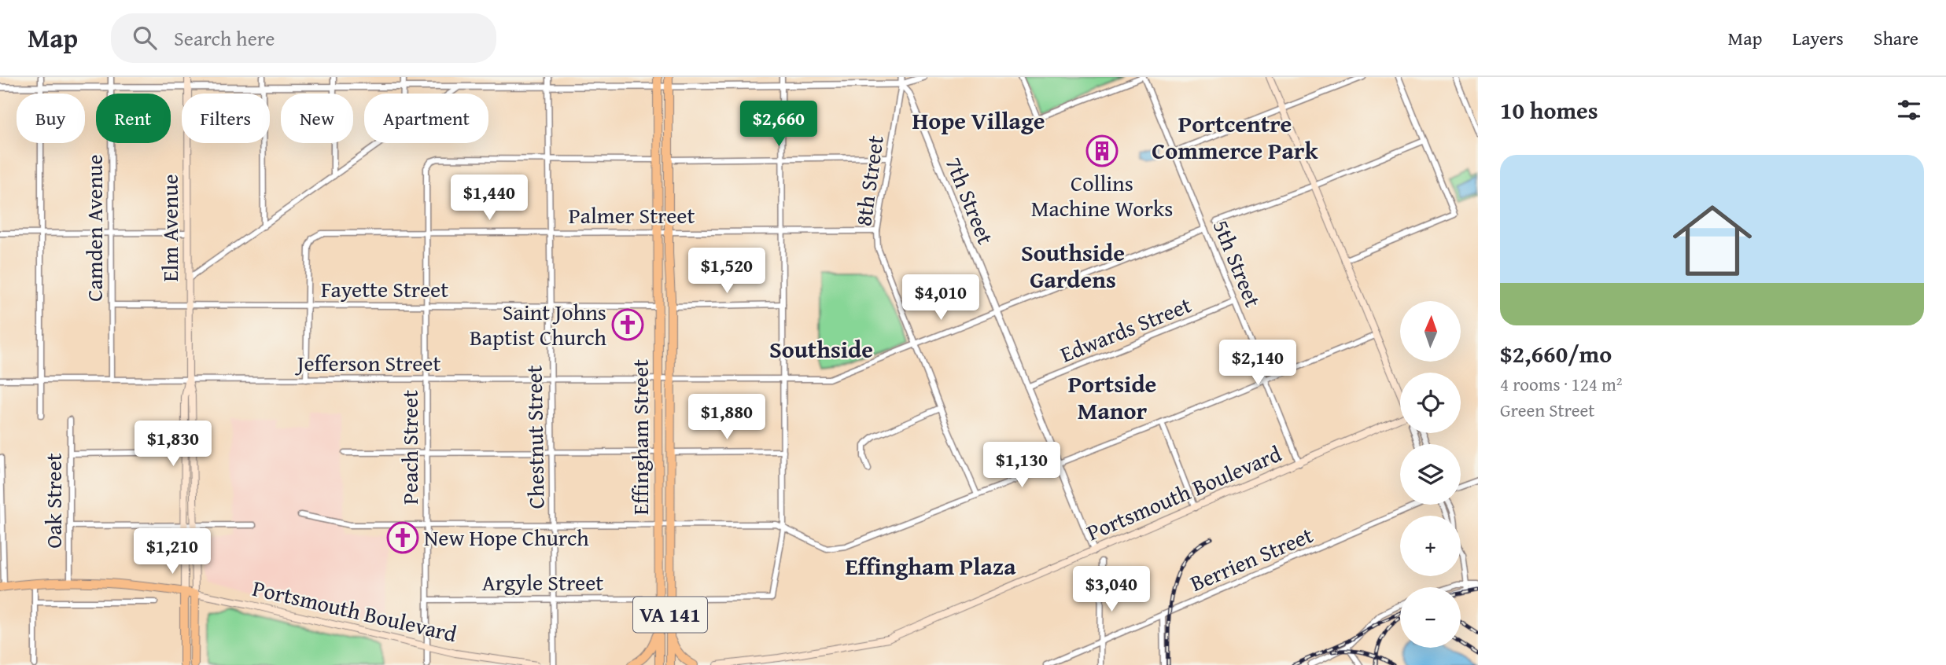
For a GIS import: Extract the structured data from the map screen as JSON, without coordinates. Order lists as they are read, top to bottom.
{
  "streets": {
    "main road": [
      "Elm Avenue",
      "Effingham Street",
      "Portsmouth Boulevard",
      "VA 141"
    ],
    "street": [
      "8th Street",
      "7th Street",
      "Palmer Street",
      "Camden Avenue",
      "5th Street",
      "Fayette Street",
      "Edwards Street",
      "Jefferson Street",
      "Chestnut Street",
      "Peach Street",
      "Oak Street",
      "Berrien Street",
      "Argyle Street"
    ]
  },
  "crossings": [
    ["8th Street", "7th Street"],
    ["8th Street", "Palmer Street"],
    ["8th Street", "Jefferson Street"],
    ["7th Street", "Edwards Street"],
    ["7th Street", "Jefferson Street"],
    ["7th Street", "Portsmouth Boulevard"],
    ["Palmer Street", "Fayette Street"],
    ["Palmer Street", "Chestnut Street"],
    ["Palmer Street", "Effingham Street"],
    ["Palmer Street", "Peach Street"],
    ["Camden Avenue", "Fayette Street"],
    ["Camden Avenue", "Jefferson Street"],
    ["Elm Avenue", "Fayette Street"],
    ["Elm Avenue", "Jefferson Street"],
    ["Elm Avenue", "Portsmouth Boulevard"],
    ["5th Street", "Edwards Street"],
    ["5th Street", "Jefferson Street"],
    ["5th Street", "Portsmouth Boulevard"],
    ["Fayette Street", "Chestnut Street"],
    ["Fayette Street", "Effingham Street"],
    ["Fayette Street", "Peach Street"],
    ["Jefferson Street", "Chestnut Street"],
    ["Jefferson Street", "Effingham Street"],
    ["Jefferson Street", "Peach Street"],
    ["Chestnut Street", "Peach Street"],
    ["Chestnut Street", "Argyle Street"],
    ["Effingham Street", "Argyle Street"],
    ["Peach Street", "Portsmouth Boulevard"],
    ["Peach Street", "Argyle Street"],
    ["Portsmouth Boulevard", "Oak Street"]
  ],
  "districts": [
    "Hope Village",
    "Portcentre Commerce Park",
    "Southside Gardens",
    "Southside",
    "Portside Manor",
    "Effingham Plaza"
  ],
  "places": {
    "building": ["Collins Machine Works"],
    "church": ["Saint Johns Baptist Church", "New Hope Church"]
  },
  "north": "top",
  "page": {
    "header": "Map",
    "search": "Search here",
    "nav": ["Map", "Layers", "Share"],
    "heading": "10 homes",
    "chip": [
      "Buy",
      "Rent",
      "Filters",
      "New",
      "Apartment"
    ],
    "price": [
      "$2,660",
      "$1,440",
      "$1,520",
      "$4,010",
      "$2,140",
      "$1,880",
      "$1,830",
      "$1,130",
      "$1,210",
      "$3,040"
    ],
    "list": [
      {
        "name": "$2,660/mo",
        "note": "4 rooms · 124 m² · Green Street"
      }
    ],
    "map_buttons": ["+", "−"]
  }
}
